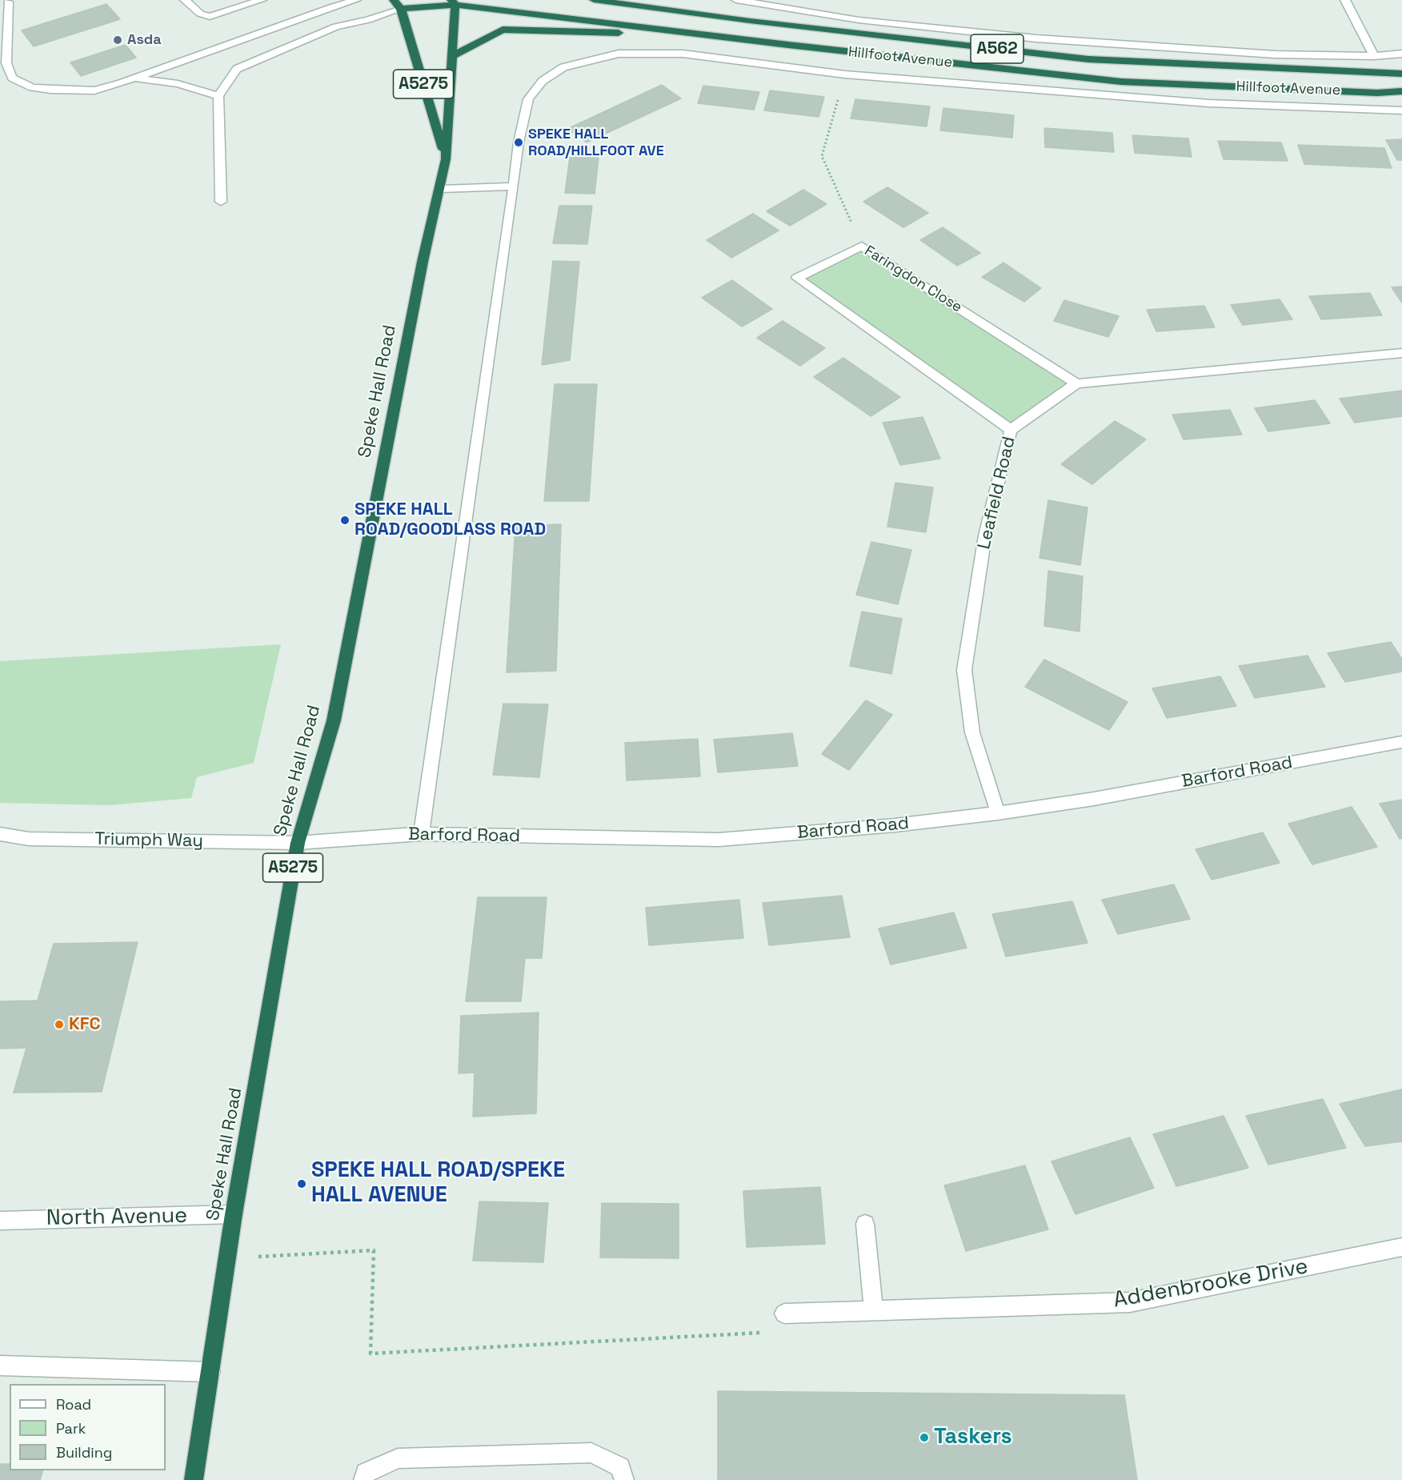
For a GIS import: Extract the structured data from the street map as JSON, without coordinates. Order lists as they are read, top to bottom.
{
  "streets": {
    "highway": [
      "A562",
      "Hillfoot Avenue",
      "A5275",
      "Speke Hall Road"
    ],
    "street": [
      "Faringdon Close",
      "Leafield Road",
      "Barford Road",
      "Triumph Way",
      "North Avenue",
      "Addenbrooke Drive"
    ]
  },
  "crossings": [
    ["Hillfoot Avenue", "Speke Hall Road"],
    ["Faringdon Close", "Leafield Road"],
    ["Speke Hall Road", "Barford Road"],
    ["Speke Hall Road", "Triumph Way"],
    ["Speke Hall Road", "North Avenue"],
    ["Leafield Road", "Barford Road"],
    ["Barford Road", "Triumph Way"]
  ],
  "places": [
    "Asda",
    "SPEKE HALL ROAD/HILLFOOT AVE",
    "SPEKE HALL ROAD/GOODLASS ROAD",
    "KFC",
    "SPEKE HALL ROAD/SPEKE HALL AVENUE",
    "Taskers"
  ],
  "legend": ["Road", "Park", "Building"]
}
